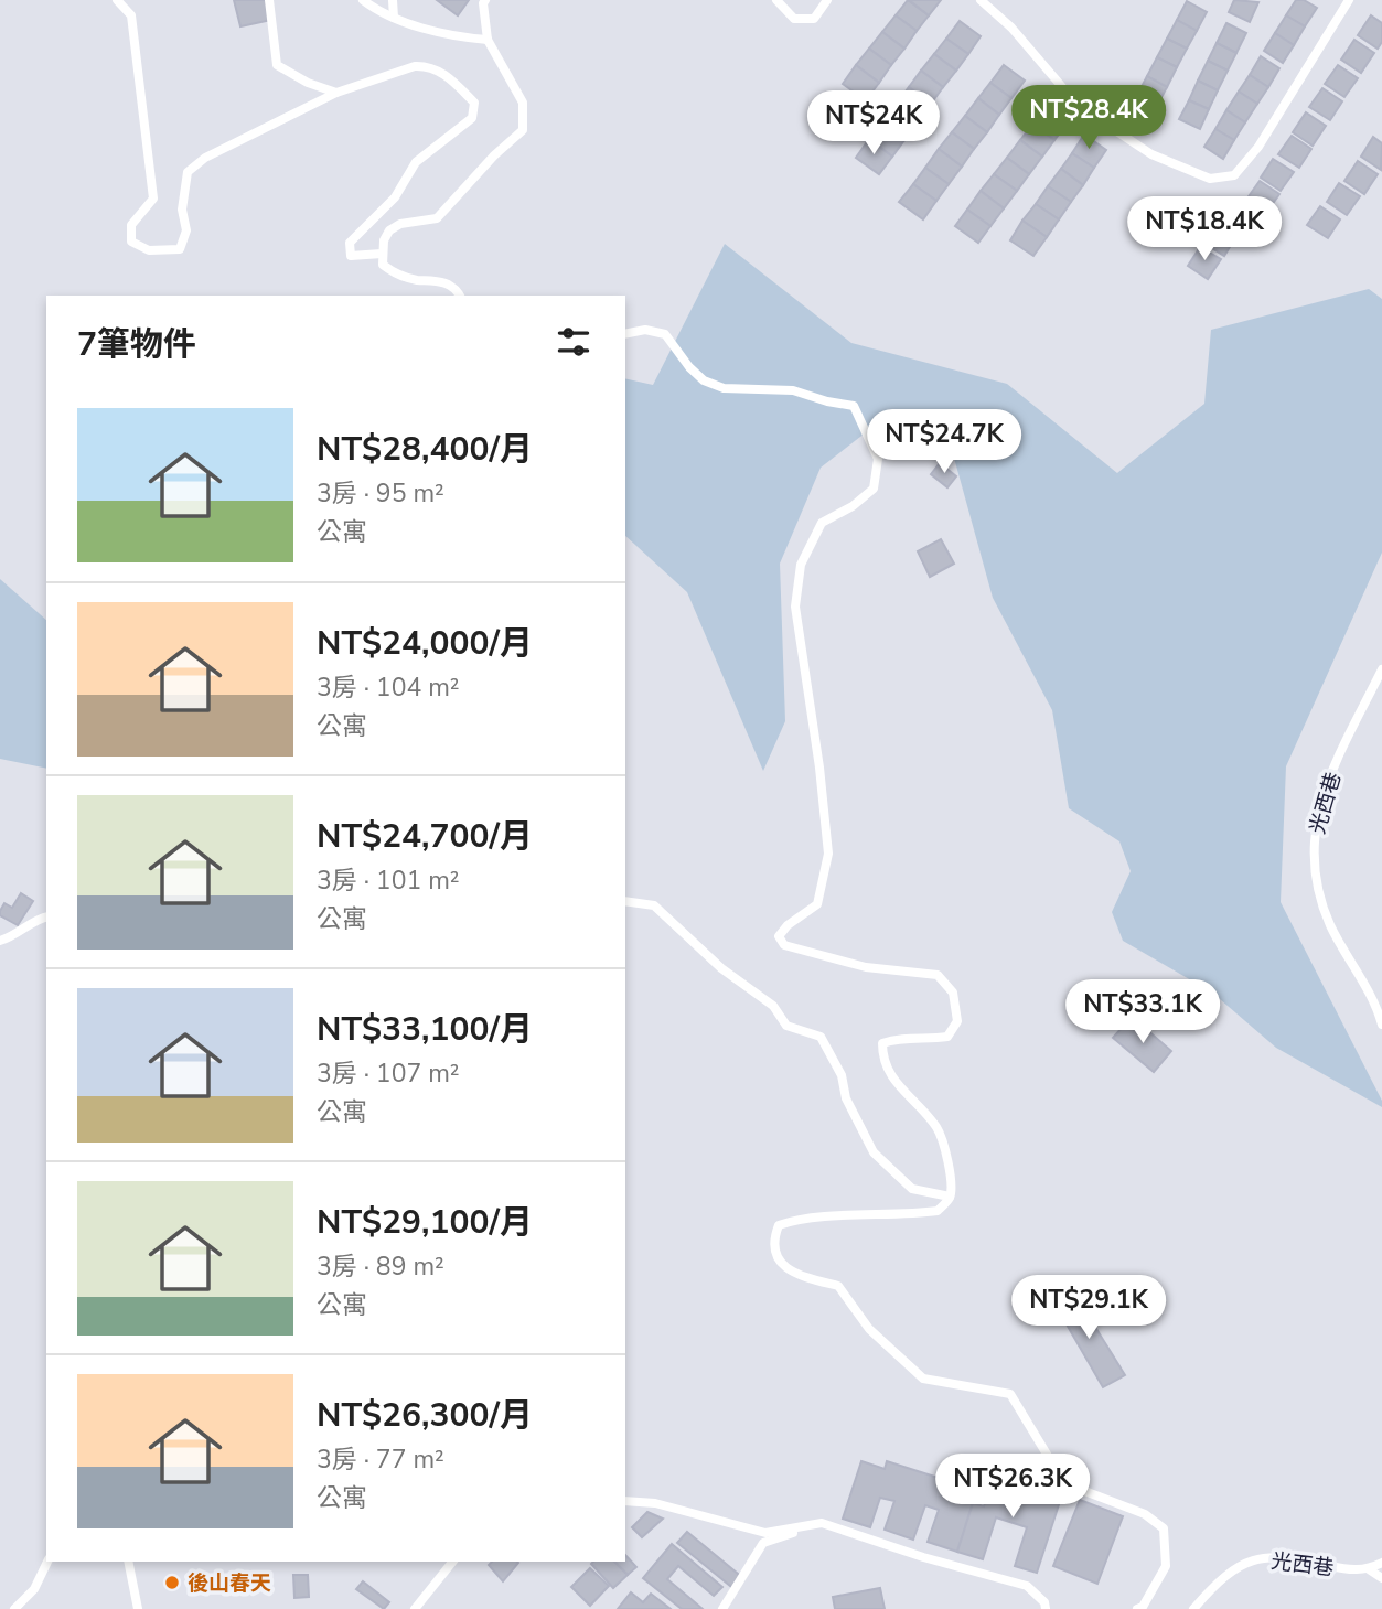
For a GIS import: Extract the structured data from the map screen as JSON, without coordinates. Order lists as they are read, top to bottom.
{
  "streets": {
    "lane": ["光西巷"]
  },
  "places": ["後山春天"],
  "page": {
    "price": [
      "NT$28.4K",
      "NT$24K",
      "NT$18.4K",
      "NT$24.7K",
      "NT$33.1K",
      "NT$29.1K",
      "NT$26.3K"
    ],
    "heading": "7筆物件",
    "list": [
      {
        "name": "NT$28,400/月",
        "note": "3房 · 95 m² · 公寓"
      },
      {
        "name": "NT$24,000/月",
        "note": "3房 · 104 m² · 公寓"
      },
      {
        "name": "NT$24,700/月",
        "note": "3房 · 101 m² · 公寓"
      },
      {
        "name": "NT$33,100/月",
        "note": "3房 · 107 m² · 公寓"
      },
      {
        "name": "NT$29,100/月",
        "note": "3房 · 89 m² · 公寓"
      },
      {
        "name": "NT$26,300/月",
        "note": "3房 · 77 m² · 公寓"
      }
    ]
  }
}
